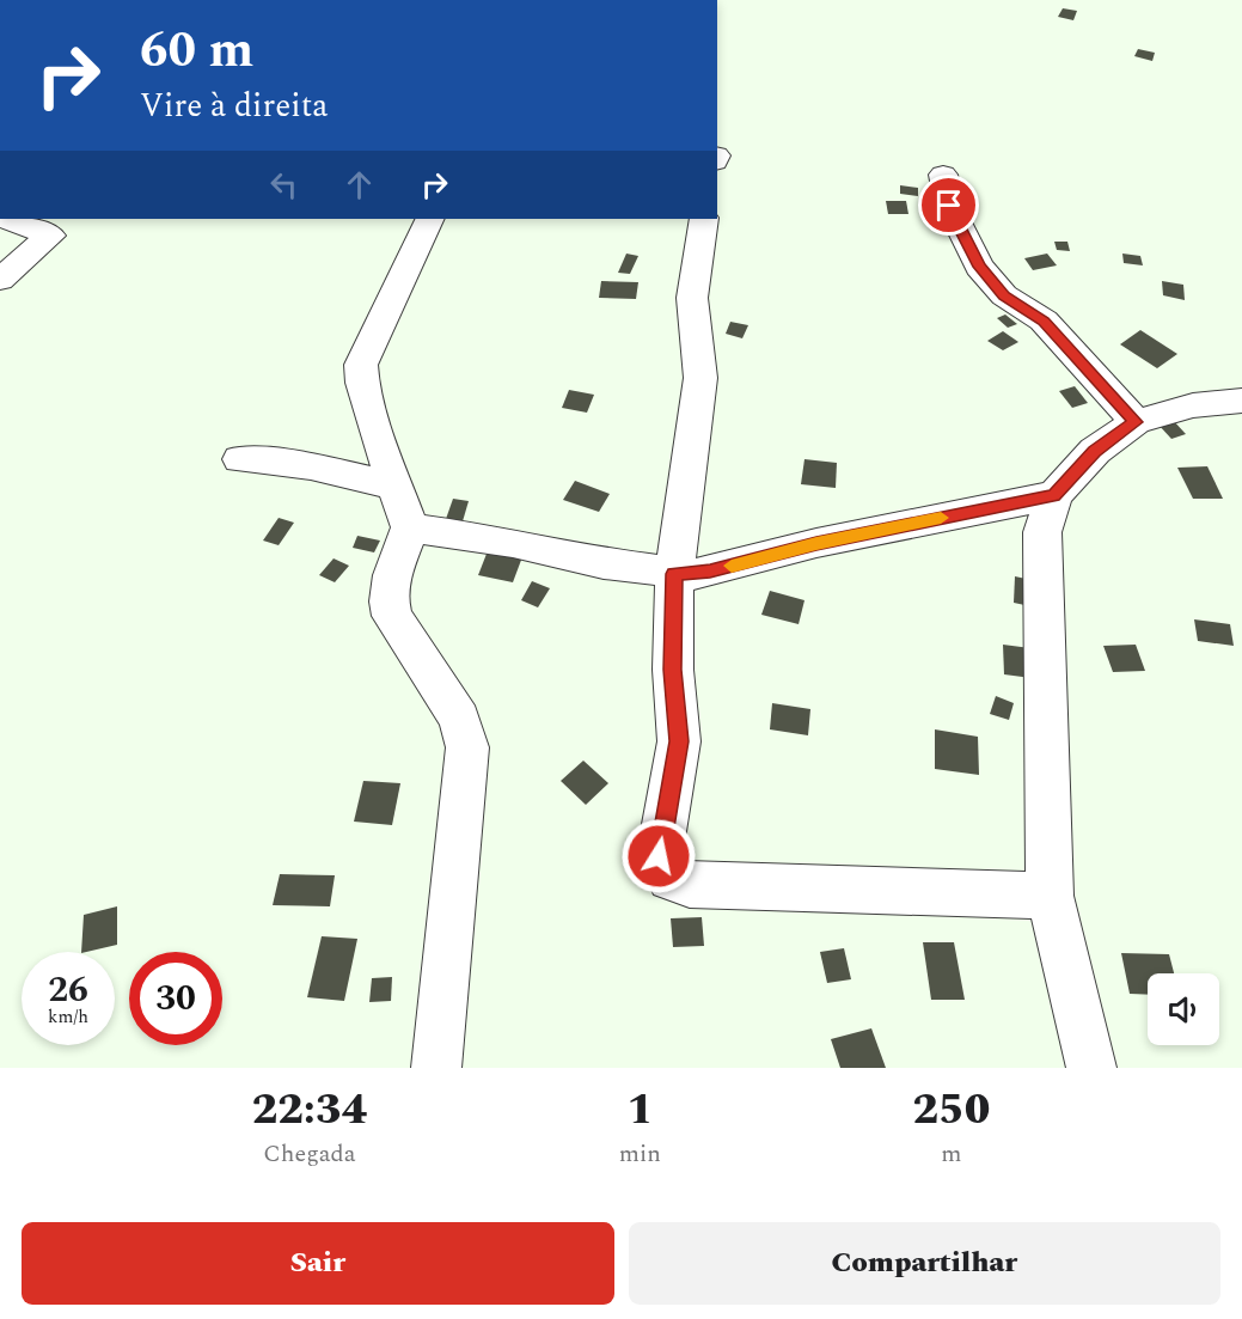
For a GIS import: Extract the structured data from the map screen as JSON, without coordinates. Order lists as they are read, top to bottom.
{
  "page": {
    "turn": ["60 m", "Vire à direita"],
    "speed": "26 km/h",
    "limit": "30",
    "eta": [
      "22:34",
      "Chegada",
      "1",
      "min",
      "250",
      "m"
    ],
    "buttons": ["Sair", "Compartilhar"]
  }
}
